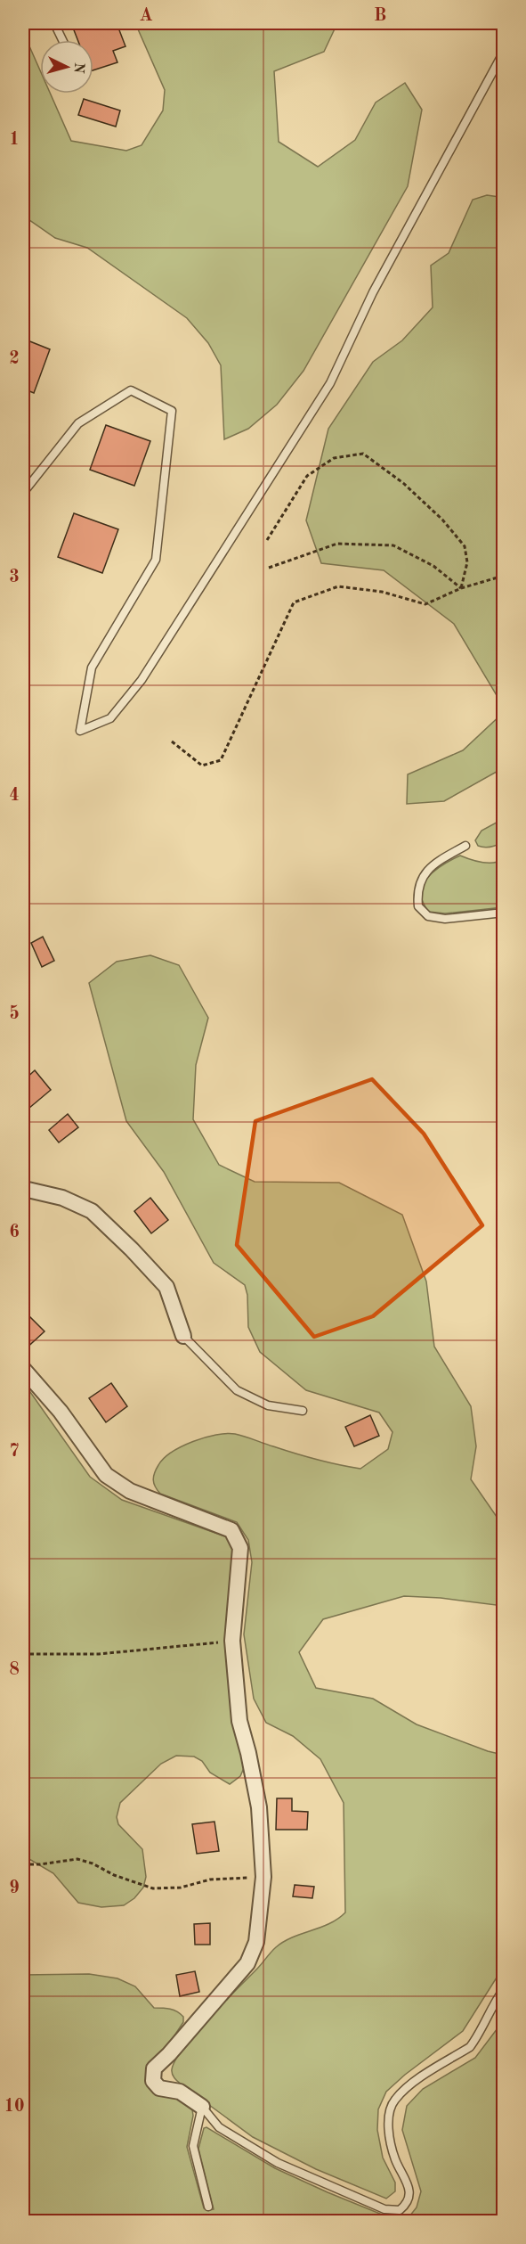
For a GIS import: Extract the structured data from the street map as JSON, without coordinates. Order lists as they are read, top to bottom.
{
  "north": "right",
  "grid": {
    "columns": ["A", "B"],
    "rows": [
      "1",
      "2",
      "3",
      "4",
      "5",
      "6",
      "7",
      "8",
      "9",
      "10"
    ]
  }
}
